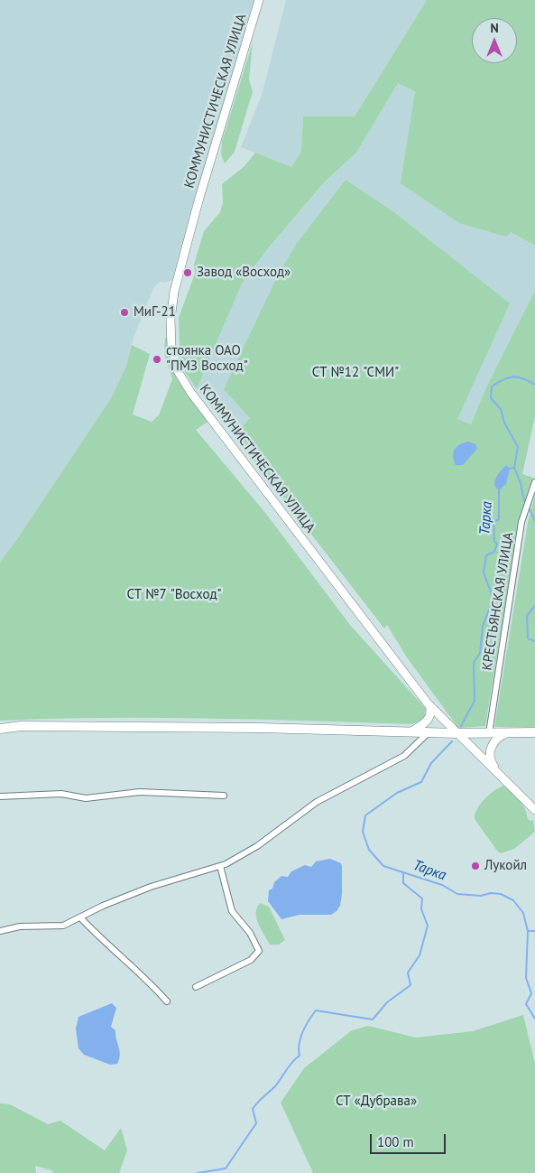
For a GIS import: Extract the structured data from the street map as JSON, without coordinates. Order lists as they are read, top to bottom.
{
  "streets": {
    "main road": ["КОММУНИСТИЧЕСКАЯ УЛИЦА"],
    "street": ["КРЕСТЬЯНСКАЯ УЛИЦА"]
  },
  "water": ["Тарка"],
  "parks": ["СТ №12 \"СМИ\"", "СТ №7 \"Восход\"", "СТ «Дубрава»"],
  "places": [
    "Завод «Восход»",
    "МиГ-21",
    "стоянка ОАО \"ПМЗ Восход\"",
    "Лукойл"
  ],
  "scale_bar": "100 m",
  "north": "top"
}
